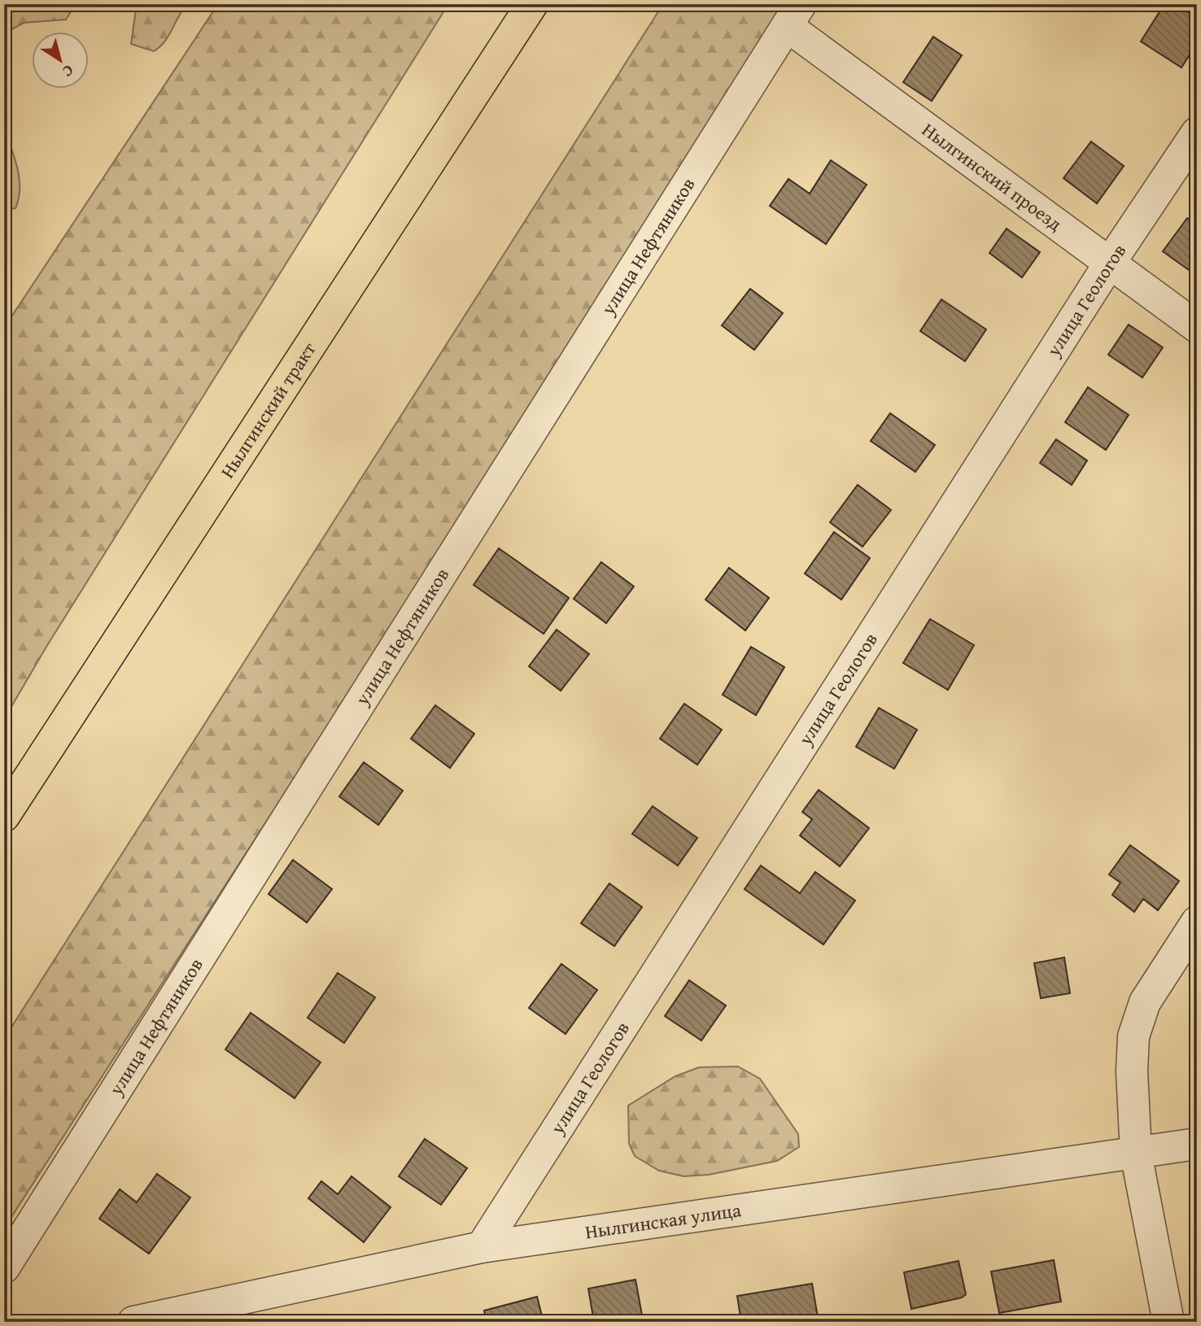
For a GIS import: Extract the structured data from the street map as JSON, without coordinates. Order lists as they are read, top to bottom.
{
  "streets": {
    "main road": ["Нылгинский тракт"],
    "street": [
      "Нылгинский проезд",
      "улица Нефтяников",
      "улица Геологов",
      "Нылгинская улица"
    ]
  },
  "crossings": [
    ["Нылгинский проезд", "улица Нефтяников"],
    ["Нылгинский проезд", "улица Геологов"],
    ["улица Геологов", "Нылгинская улица"]
  ],
  "north": "bottom right"
}
